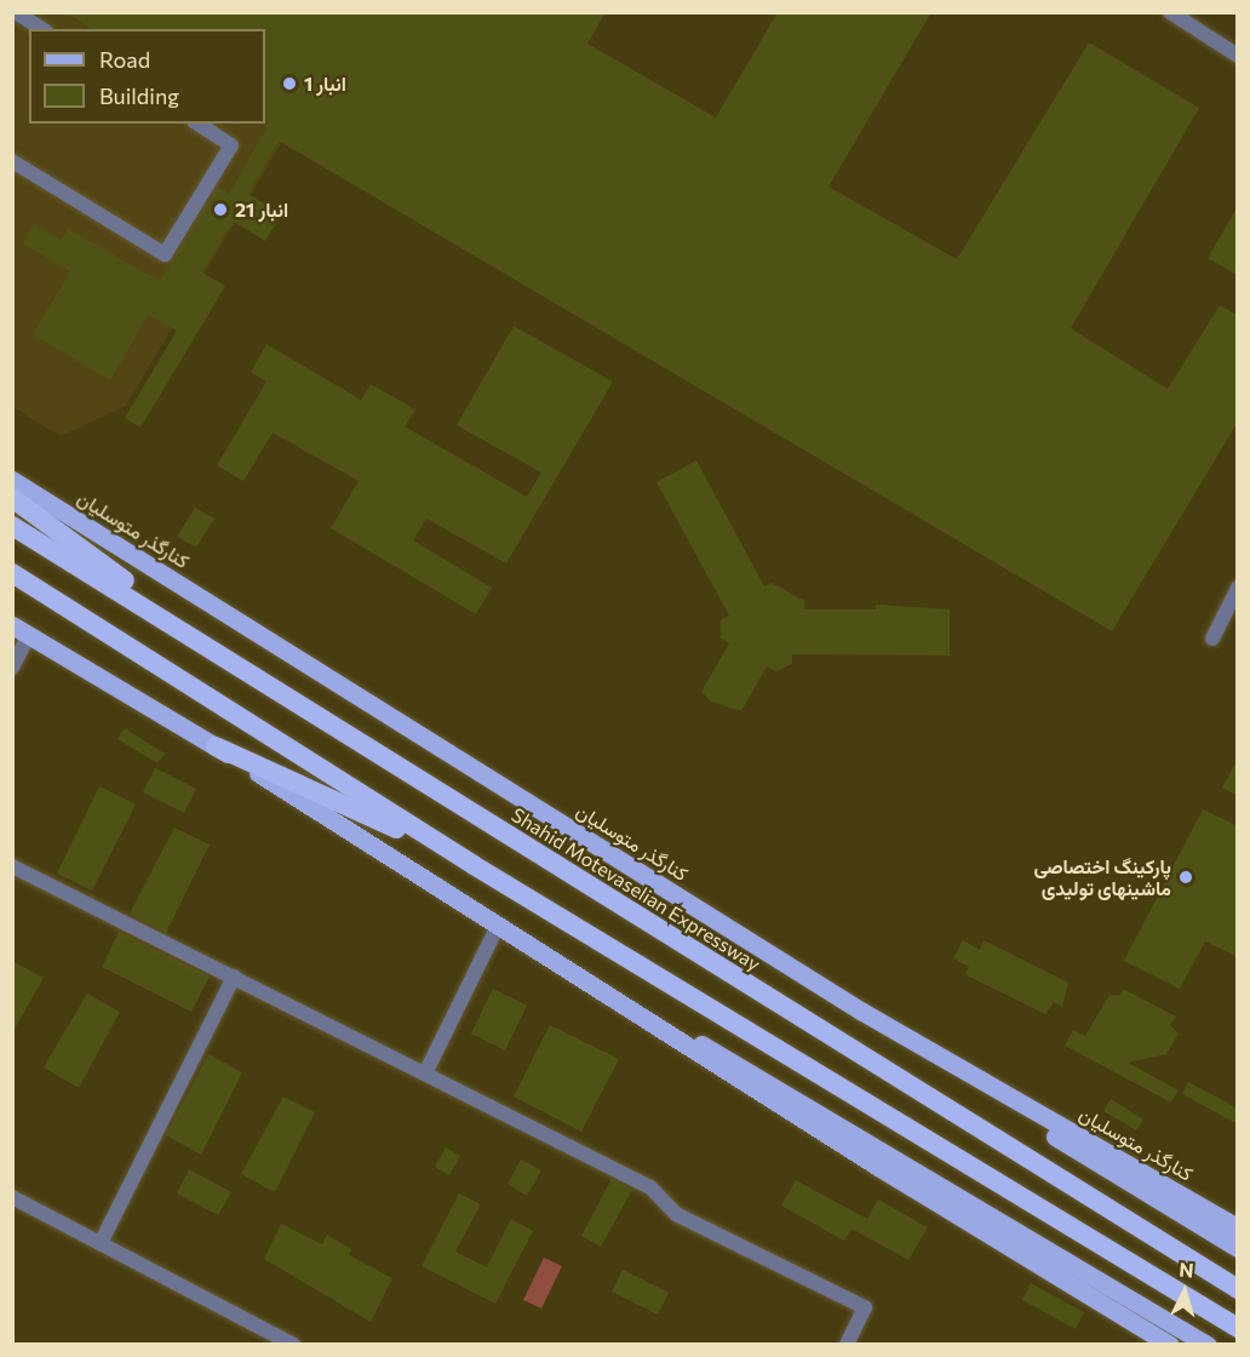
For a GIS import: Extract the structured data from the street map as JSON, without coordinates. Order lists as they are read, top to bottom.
{
  "streets": {
    "highway": ["Shahid Motevaselian Expressway"],
    "main road": ["کنارگذر متوسلیان"]
  },
  "places": ["انبار 1", "انبار 21", "پارکینگ اختصاصی ماشینهای تولیدی"],
  "legend": ["Road", "Building"],
  "north": "top"
}
